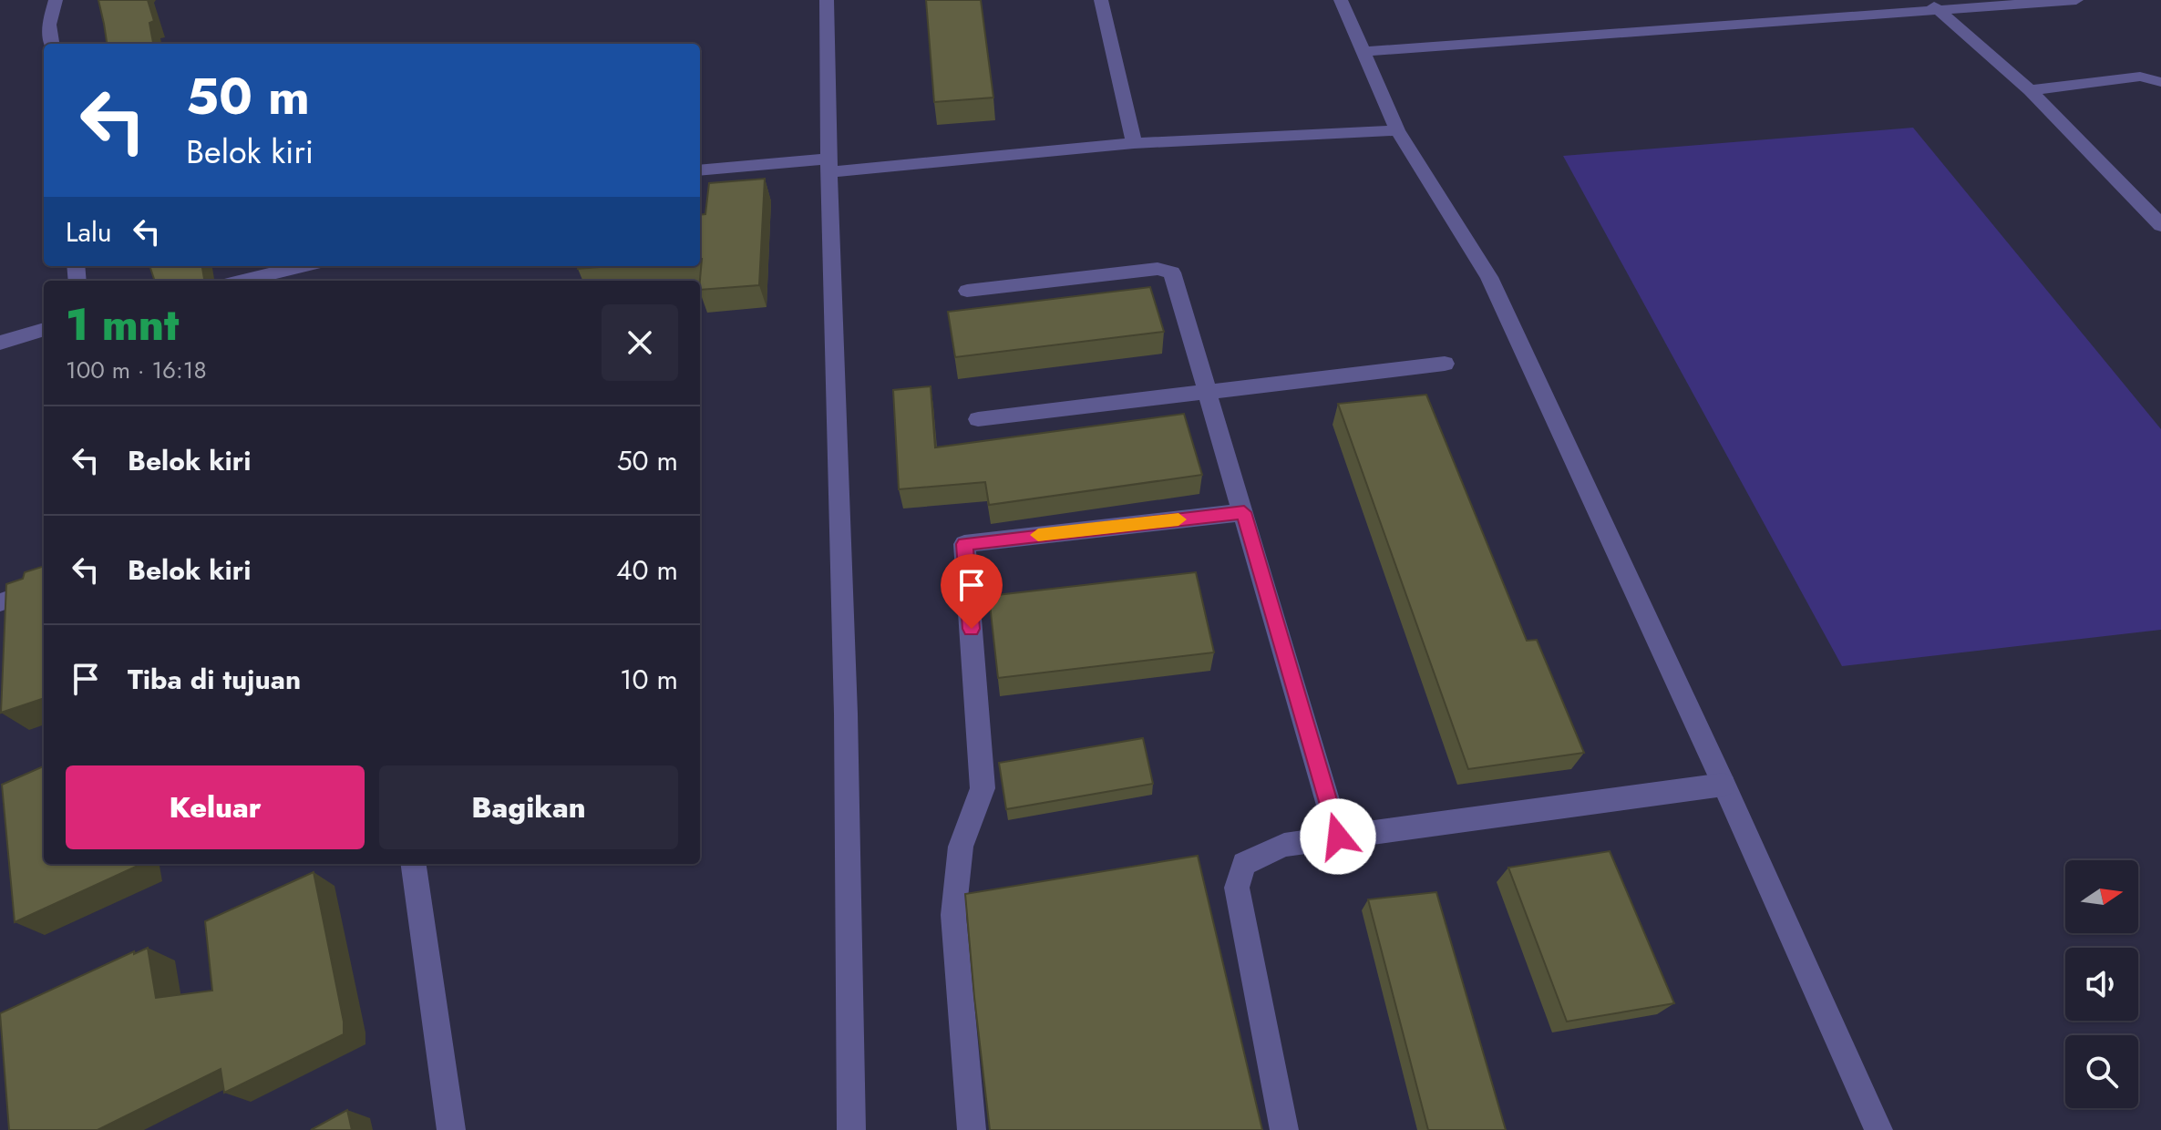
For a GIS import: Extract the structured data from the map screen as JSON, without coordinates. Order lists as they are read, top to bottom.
{
  "north": "right",
  "page": {
    "turn": ["50 m", "Belok kiri"],
    "then": "Lalu",
    "heading": ["1 mnt", "100 m · 16:18"],
    "list": [
      {
        "name": "Belok kiri",
        "value": "50 m"
      },
      {
        "name": "Belok kiri",
        "value": "40 m"
      },
      {
        "name": "Tiba di tujuan",
        "value": "10 m"
      }
    ],
    "buttons": ["Keluar", "Bagikan"]
  }
}
